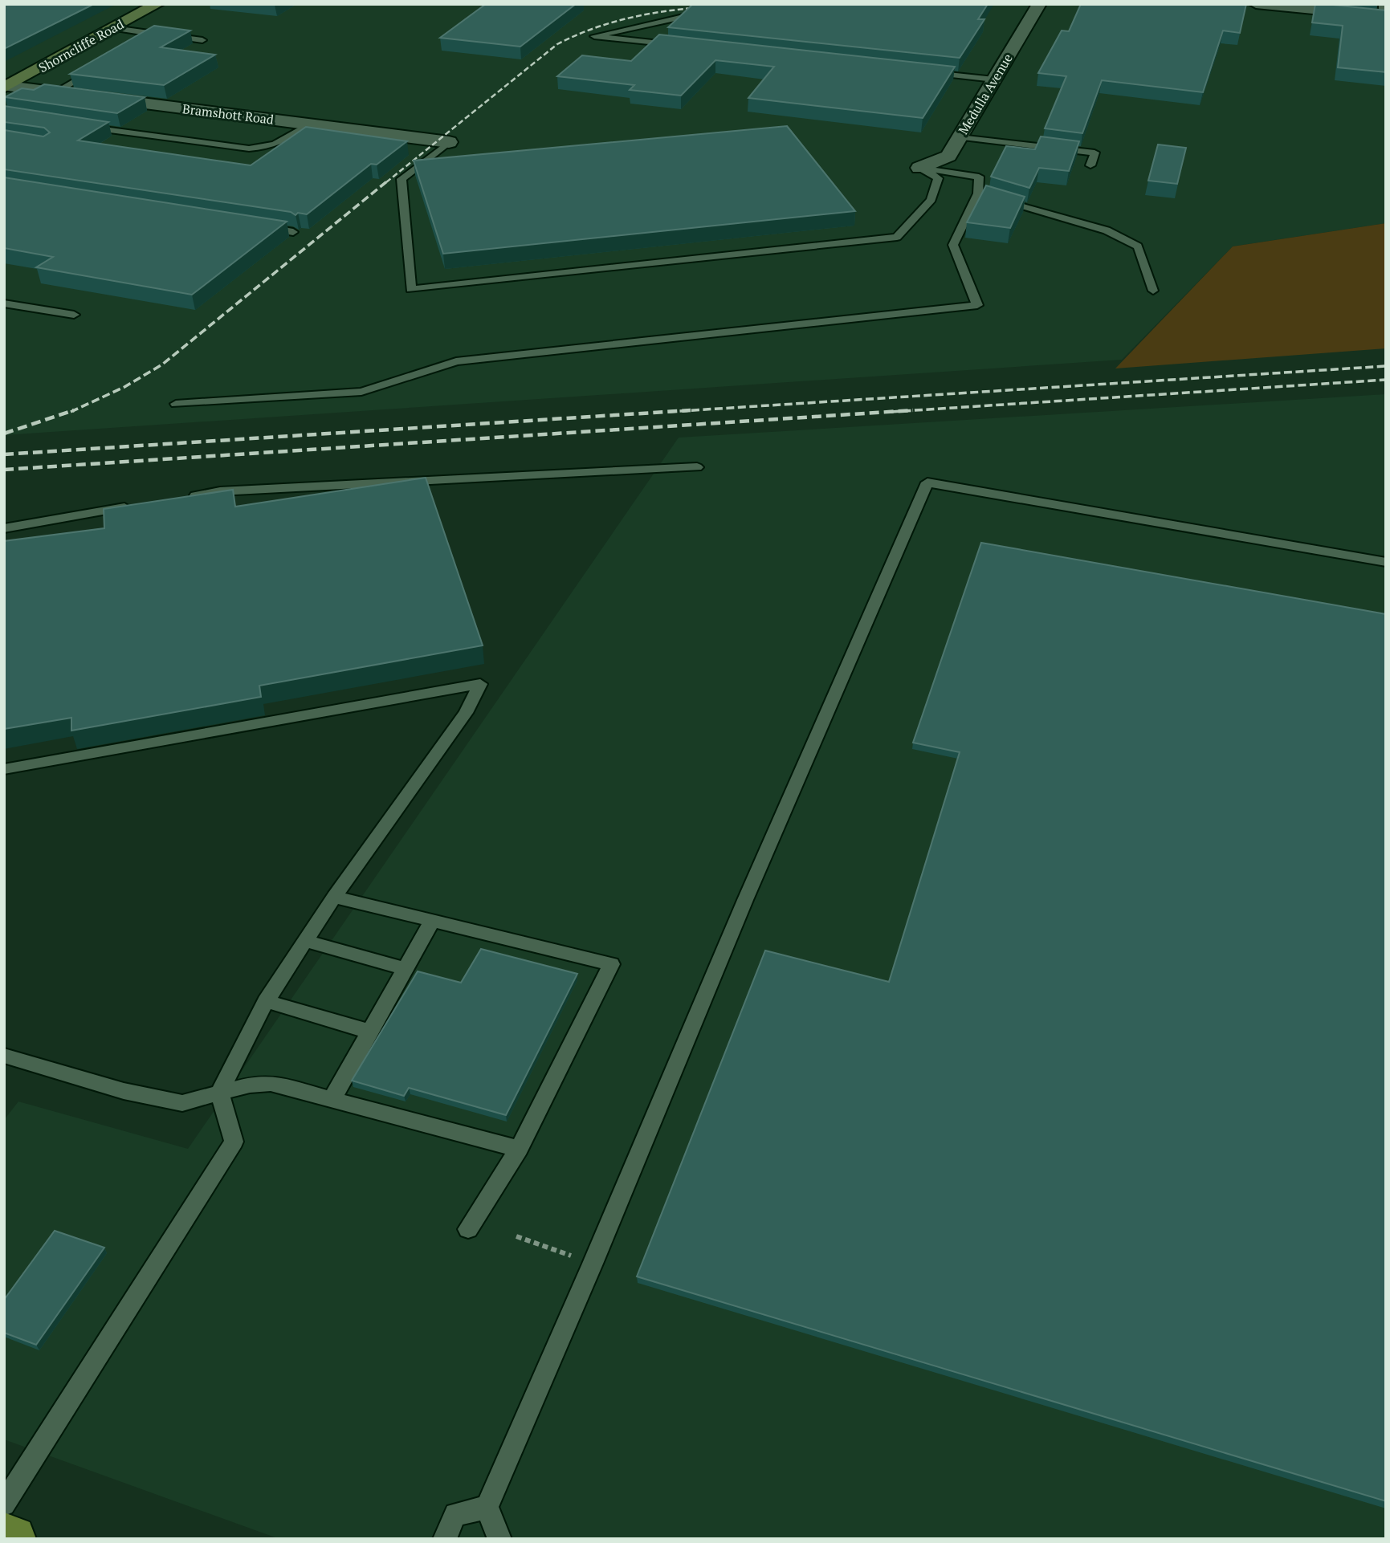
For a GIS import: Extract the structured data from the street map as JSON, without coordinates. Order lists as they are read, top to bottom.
{
  "streets": {
    "street": ["Shorncliffe Road", "Medulla Avenue", "Bramshott Road"]
  },
  "crossings": [
    ["Shorncliffe Road", "Bramshott Road"]
  ]
}
